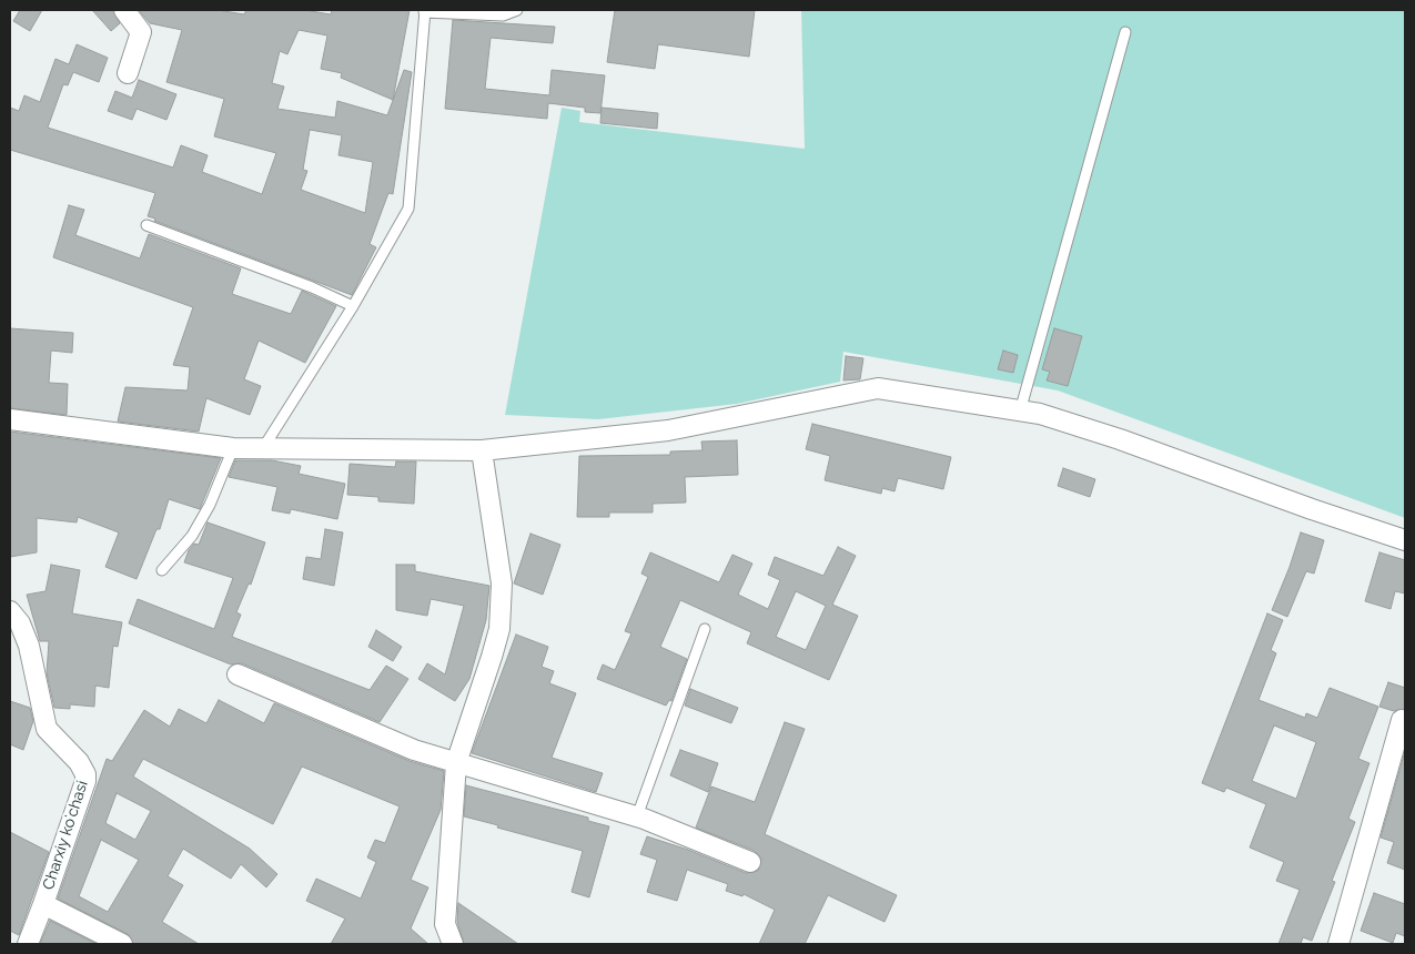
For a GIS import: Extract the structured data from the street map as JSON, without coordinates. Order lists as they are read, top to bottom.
{
  "streets": {
    "street": ["Charxiy koʻchasi"]
  }
}
